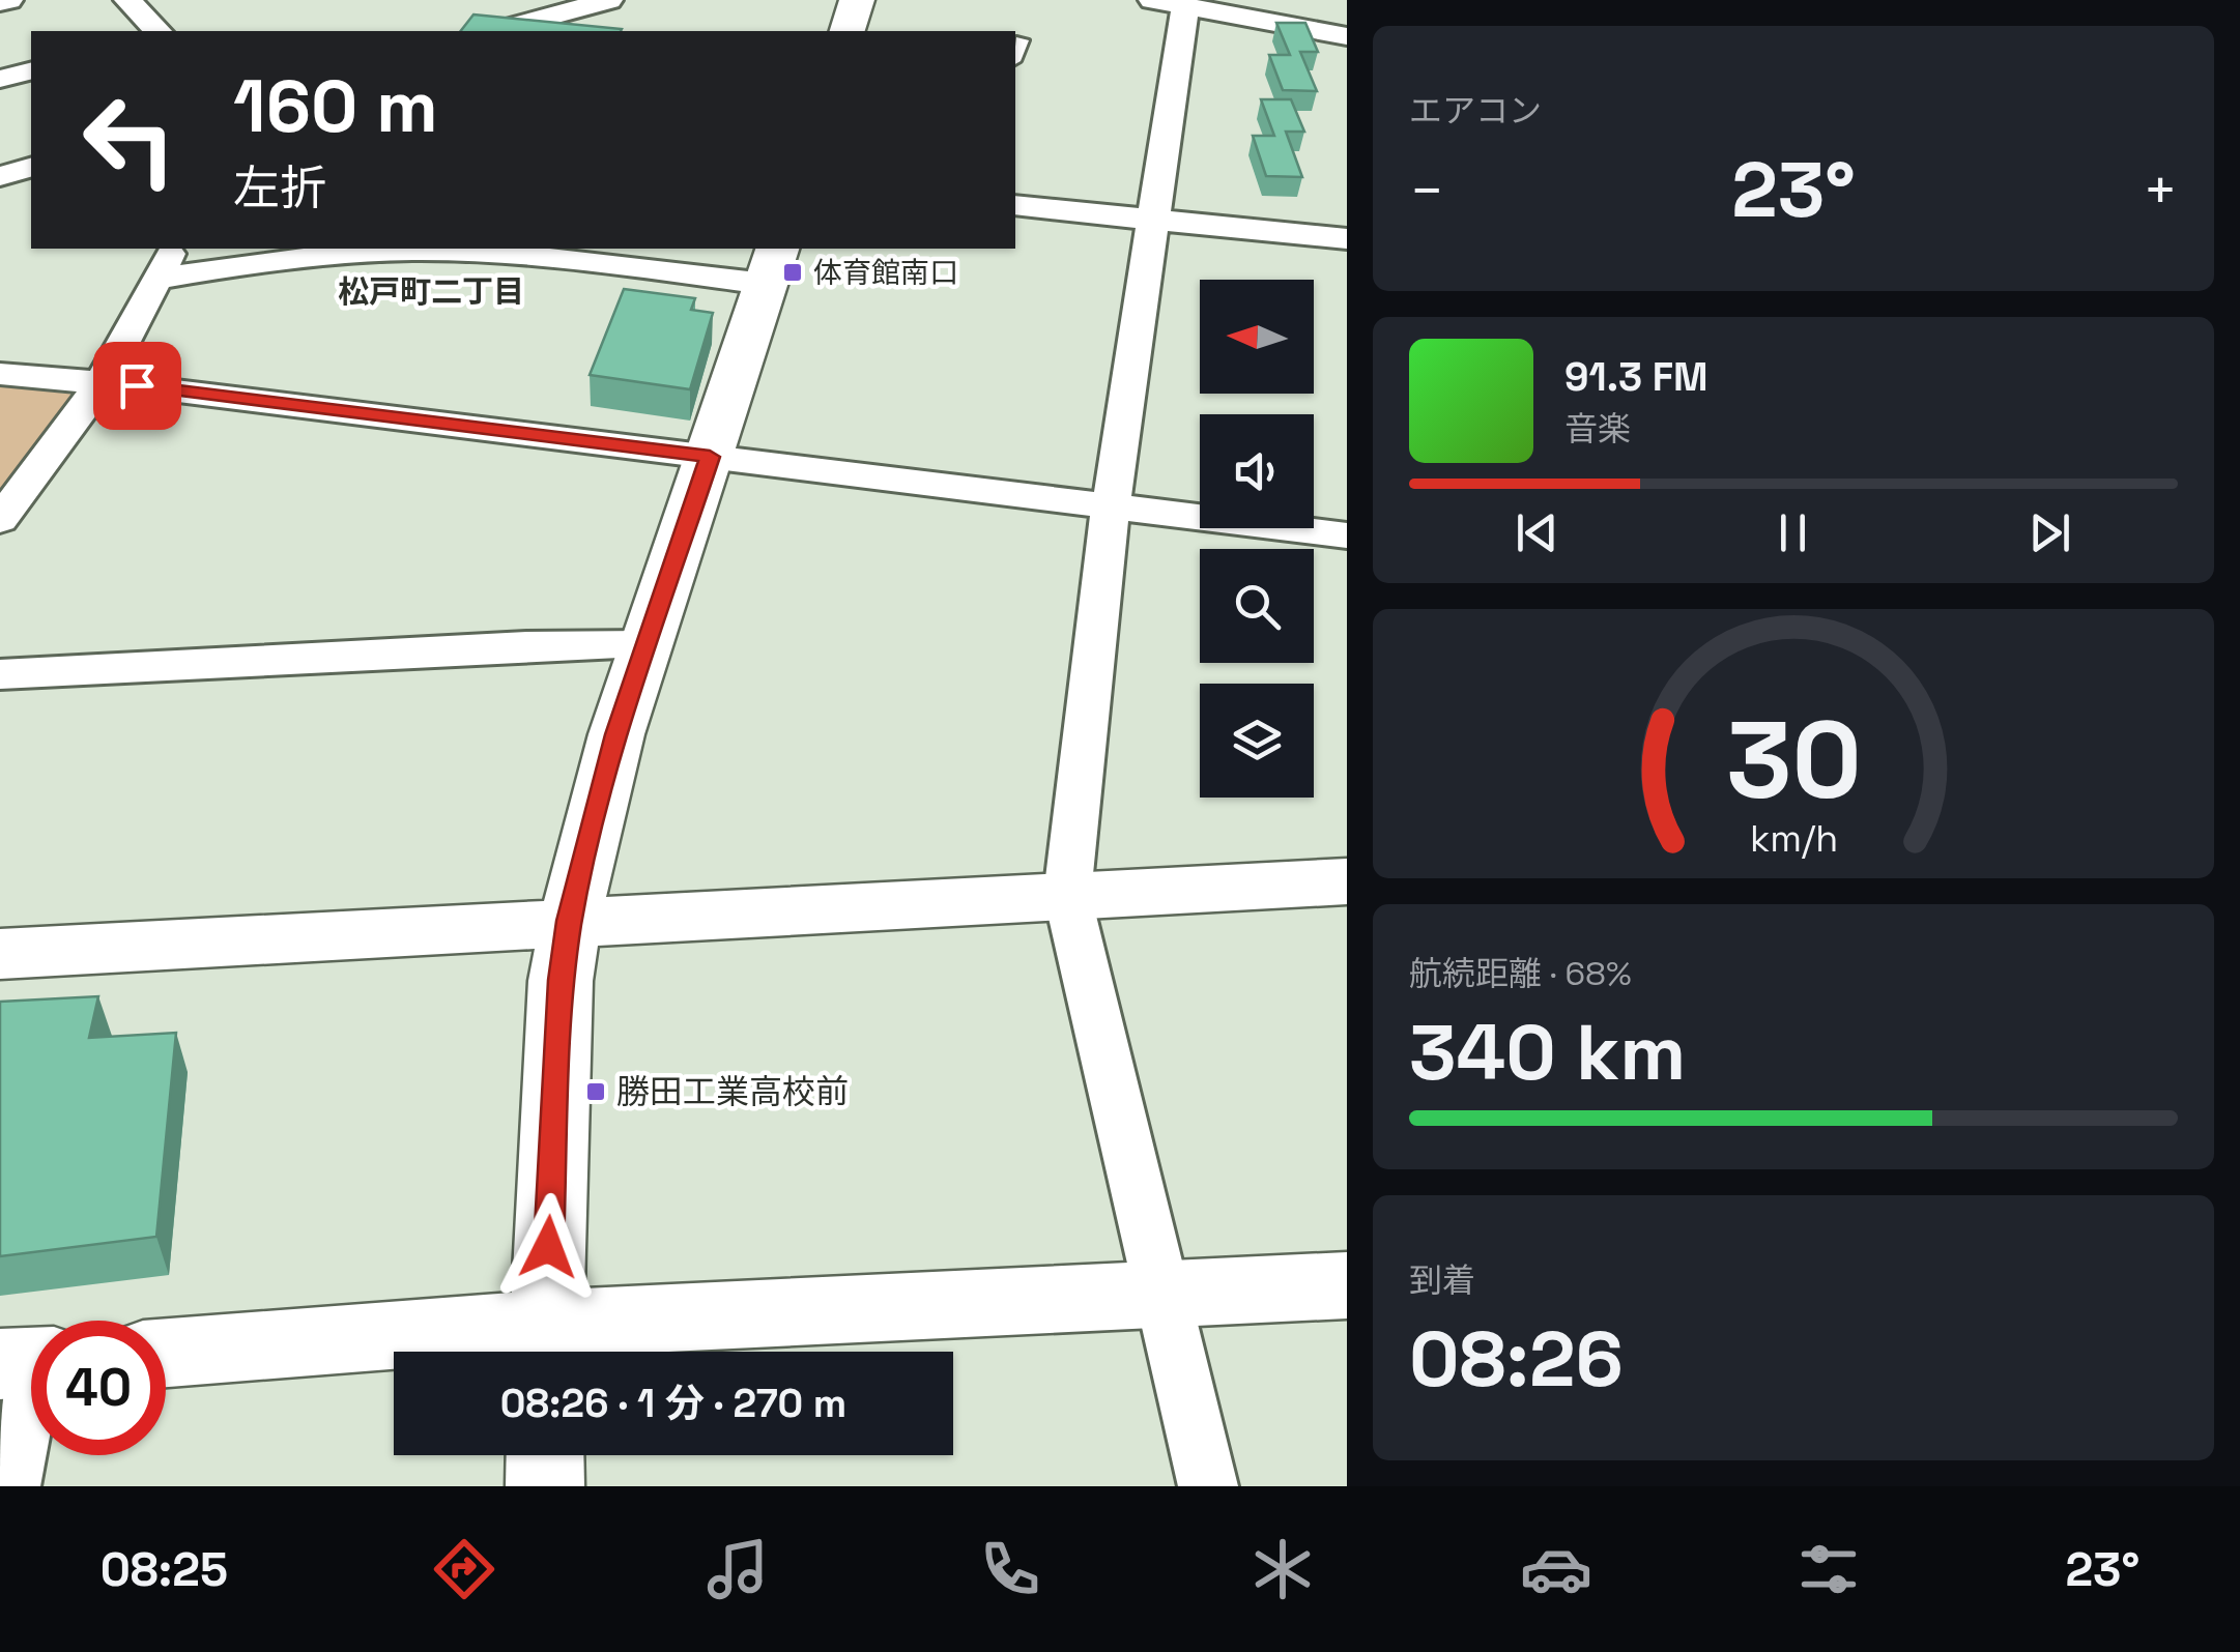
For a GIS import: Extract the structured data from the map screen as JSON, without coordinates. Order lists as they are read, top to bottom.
{
  "districts": ["松戸町二丁目"],
  "places": {
    "transit": ["体育館南口", "勝田工業高校前"]
  },
  "north": "left",
  "page": {
    "tile": [
      "エアコン",
      ["航続距離 · 68%", "340 km"],
      ["到着", "08:26"]
    ],
    "turn": ["160 m", "左折"],
    "heat": ["−", "23°", "+"],
    "song": ["91.3 FM", "音楽"],
    "limit": "40",
    "trip": "08:26 · 1 分 · 270 m",
    "tabs": ["08:25", "23°"],
    "gauge": ["30", "km/h"]
  }
}
